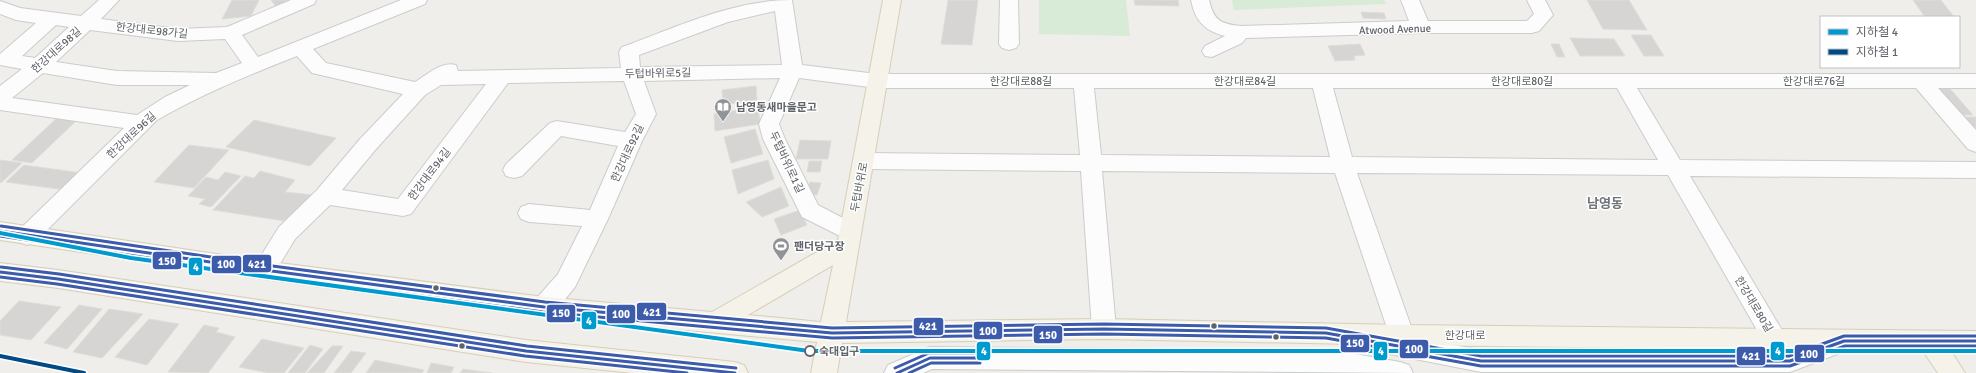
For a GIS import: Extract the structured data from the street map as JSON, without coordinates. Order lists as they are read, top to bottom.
{
  "streets": {
    "main road": ["두텁바위로", "한강대로"],
    "street": [
      "Atwood Avenue",
      "한강대로98가길",
      "한강대로98길",
      "두텁바위로5길",
      "한강대로88길",
      "한강대로84길",
      "한강대로80길",
      "한강대로76길",
      "한강대로96길",
      "한강대로92길",
      "두텁바위로1길",
      "한강대로94길"
    ]
  },
  "crossings": [
    ["한강대로98가길", "한강대로98길"],
    ["두텁바위로5길", "한강대로88길"],
    ["두텁바위로5길", "한강대로92길"],
    ["두텁바위로5길", "두텁바위로1길"],
    ["두텁바위로5길", "한강대로94길"],
    ["두텁바위로5길", "두텁바위로"],
    ["한강대로88길", "한강대로84길"],
    ["한강대로88길", "두텁바위로"],
    ["한강대로84길", "한강대로80길"],
    ["한강대로80길", "한강대로76길"],
    ["한강대로80길", "한강대로"],
    ["한강대로96길", "한강대로"],
    ["한강대로92길", "한강대로"],
    ["두텁바위로1길", "두텁바위로"],
    ["두텁바위로", "한강대로"]
  ],
  "districts": ["남영동"],
  "places": {
    "library": ["남영동새마을문고"],
    "sports": ["팬더당구장"],
    "other": ["숙대입구"]
  },
  "lines": [
    "transit line 421",
    "transit line 100",
    "metro line 4",
    "transit line 150",
    "metro line 1"
  ],
  "legend": ["지하철 4", "지하철 1"]
}
